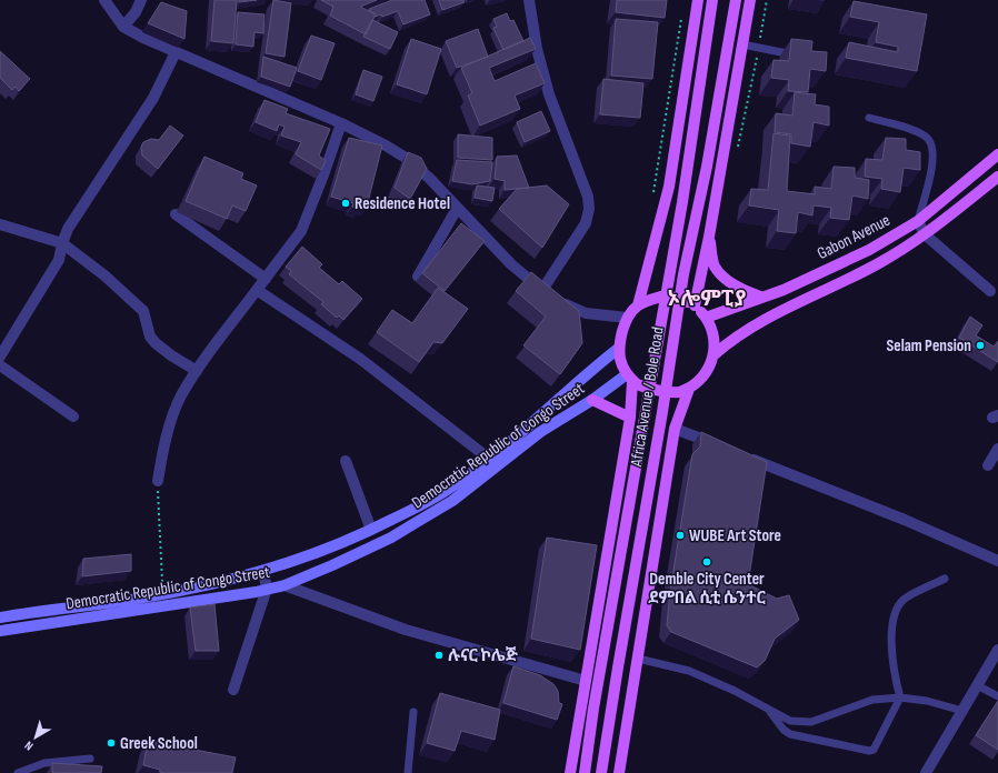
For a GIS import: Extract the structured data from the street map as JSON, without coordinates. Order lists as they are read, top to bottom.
{
  "streets": {
    "main road": ["Gabon Avenue", "Africa Avenue / Bole Road", "Democratic Republic of Congo Street"]
  },
  "crossings": [
    ["Gabon Avenue", "Democratic Republic of Congo Street"]
  ],
  "districts": ["ኦሎምፒያ"],
  "places": [
    "Residence Hotel",
    "Selam Pension",
    "WUBE Art Store",
    "Demble City Center ደምበል ሲቲ ሴንተር",
    "ሉናር ኮሌጅ",
    "Greek School"
  ],
  "north": "bottom left"
}
